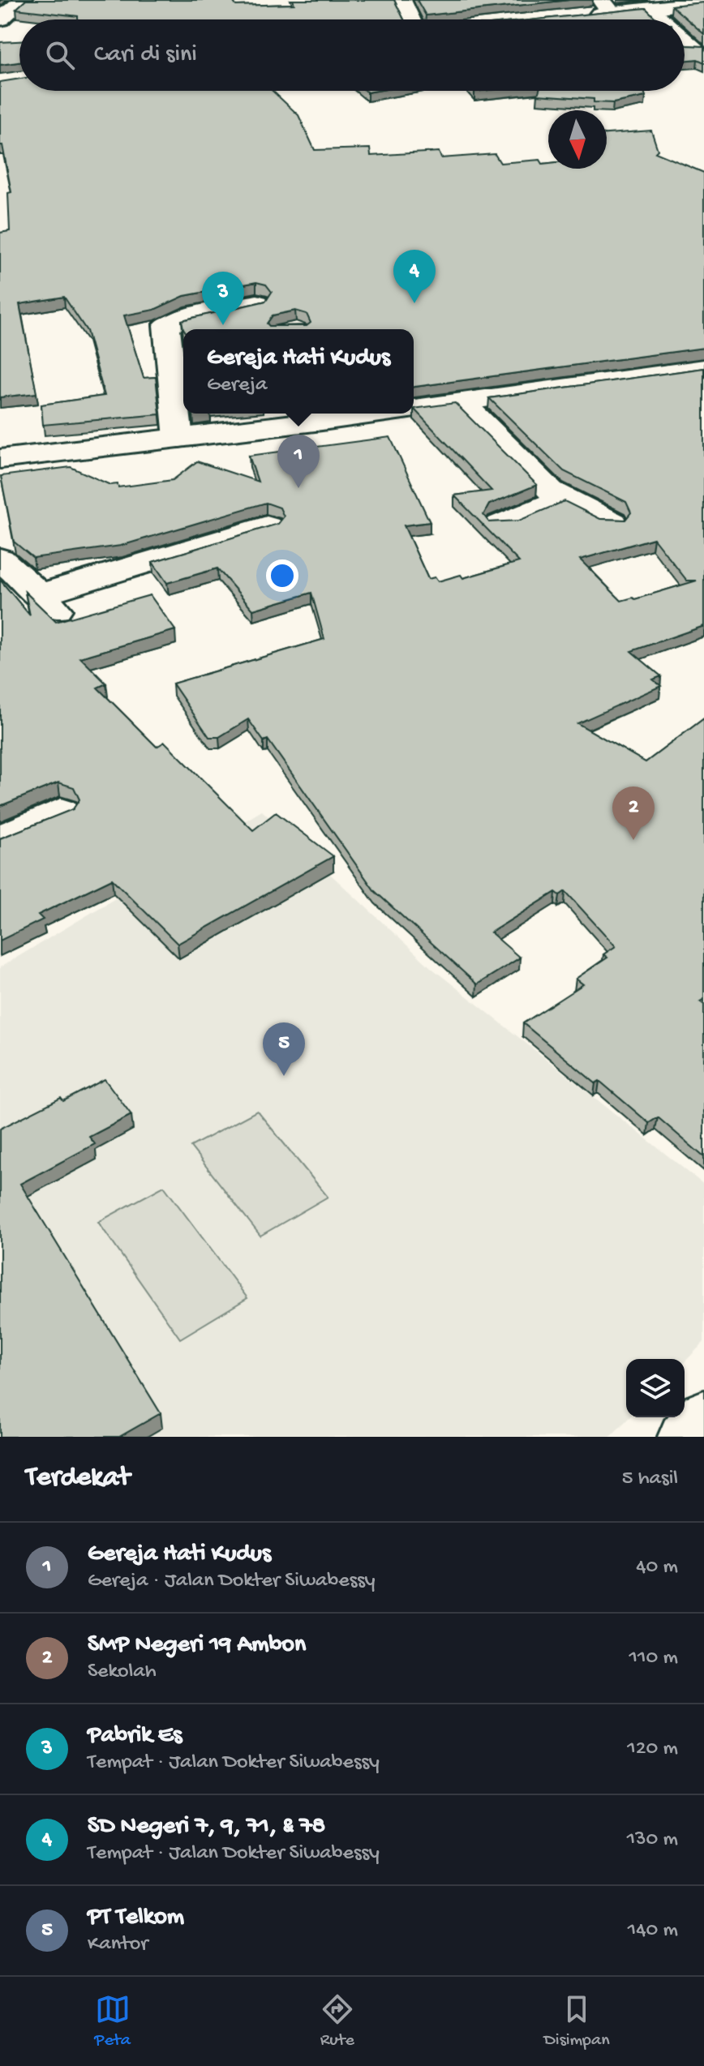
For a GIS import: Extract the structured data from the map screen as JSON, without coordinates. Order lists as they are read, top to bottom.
{
  "north": "bottom",
  "page": {
    "search": "Cari di sini",
    "pins": [
      "4",
      "3",
      "1",
      "2",
      "5"
    ],
    "popup": ["Gereja Hati Kudus", "Gereja"],
    "heading": ["Terdekat", "5 hasil"],
    "list": [
      {
        "mark": "1",
        "name": "Gereja Hati Kudus",
        "note": "Gereja · Jalan Dokter Siwabessy",
        "value": "40 m"
      },
      {
        "mark": "2",
        "name": "SMP Negeri 19 Ambon",
        "note": "Sekolah",
        "value": "110 m"
      },
      {
        "mark": "3",
        "name": "Pabrik Es",
        "note": "Tempat · Jalan Dokter Siwabessy",
        "value": "120 m"
      },
      {
        "mark": "4",
        "name": "SD Negeri 7, 9, 71, & 78",
        "note": "Tempat · Jalan Dokter Siwabessy",
        "value": "130 m"
      },
      {
        "mark": "5",
        "name": "PT Telkom",
        "note": "Kantor",
        "value": "140 m"
      }
    ],
    "nav": ["Peta", "Rute", "Disimpan"]
  }
}
